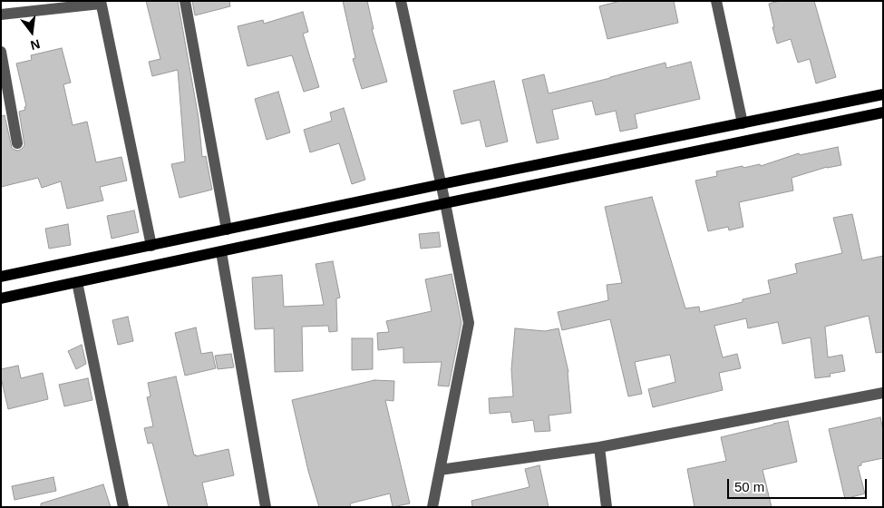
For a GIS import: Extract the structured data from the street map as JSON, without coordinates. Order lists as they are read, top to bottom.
{
  "scale_bar": "50 m",
  "north": "bottom"
}
